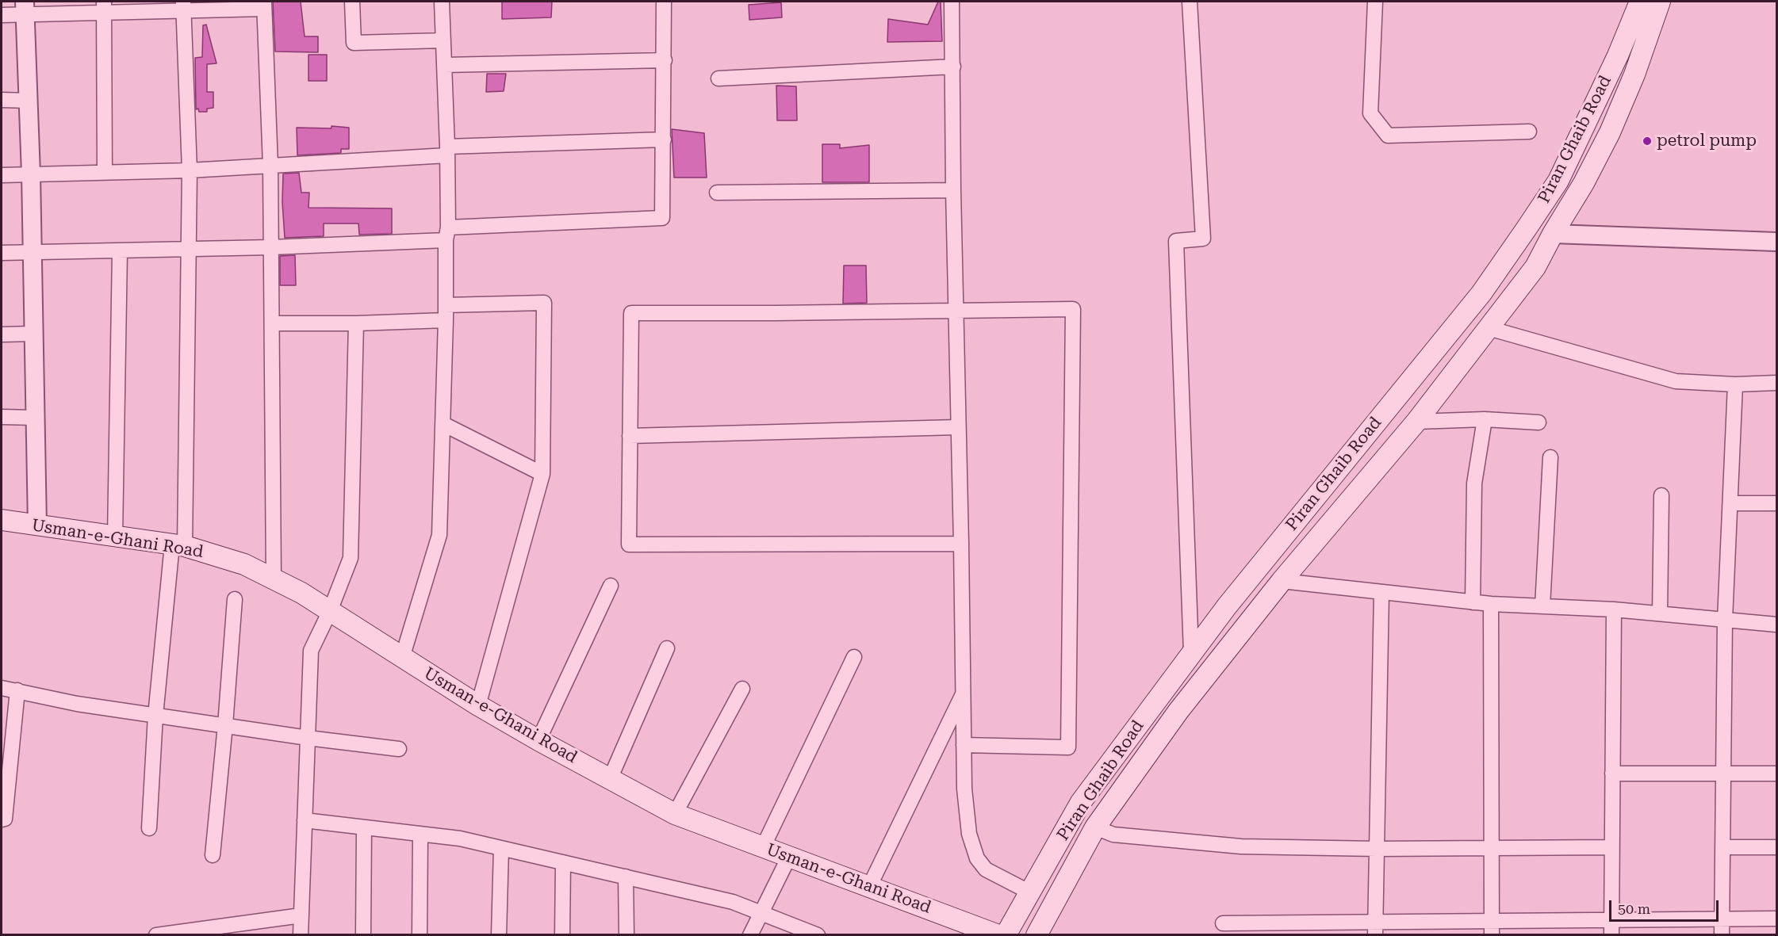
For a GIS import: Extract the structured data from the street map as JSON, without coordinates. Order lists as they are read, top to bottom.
{
  "streets": {
    "main road": ["Piran Ghaib Road", "Usman-e-Ghani Road"]
  },
  "places": ["petrol pump"],
  "scale_bar": "50 m"
}
